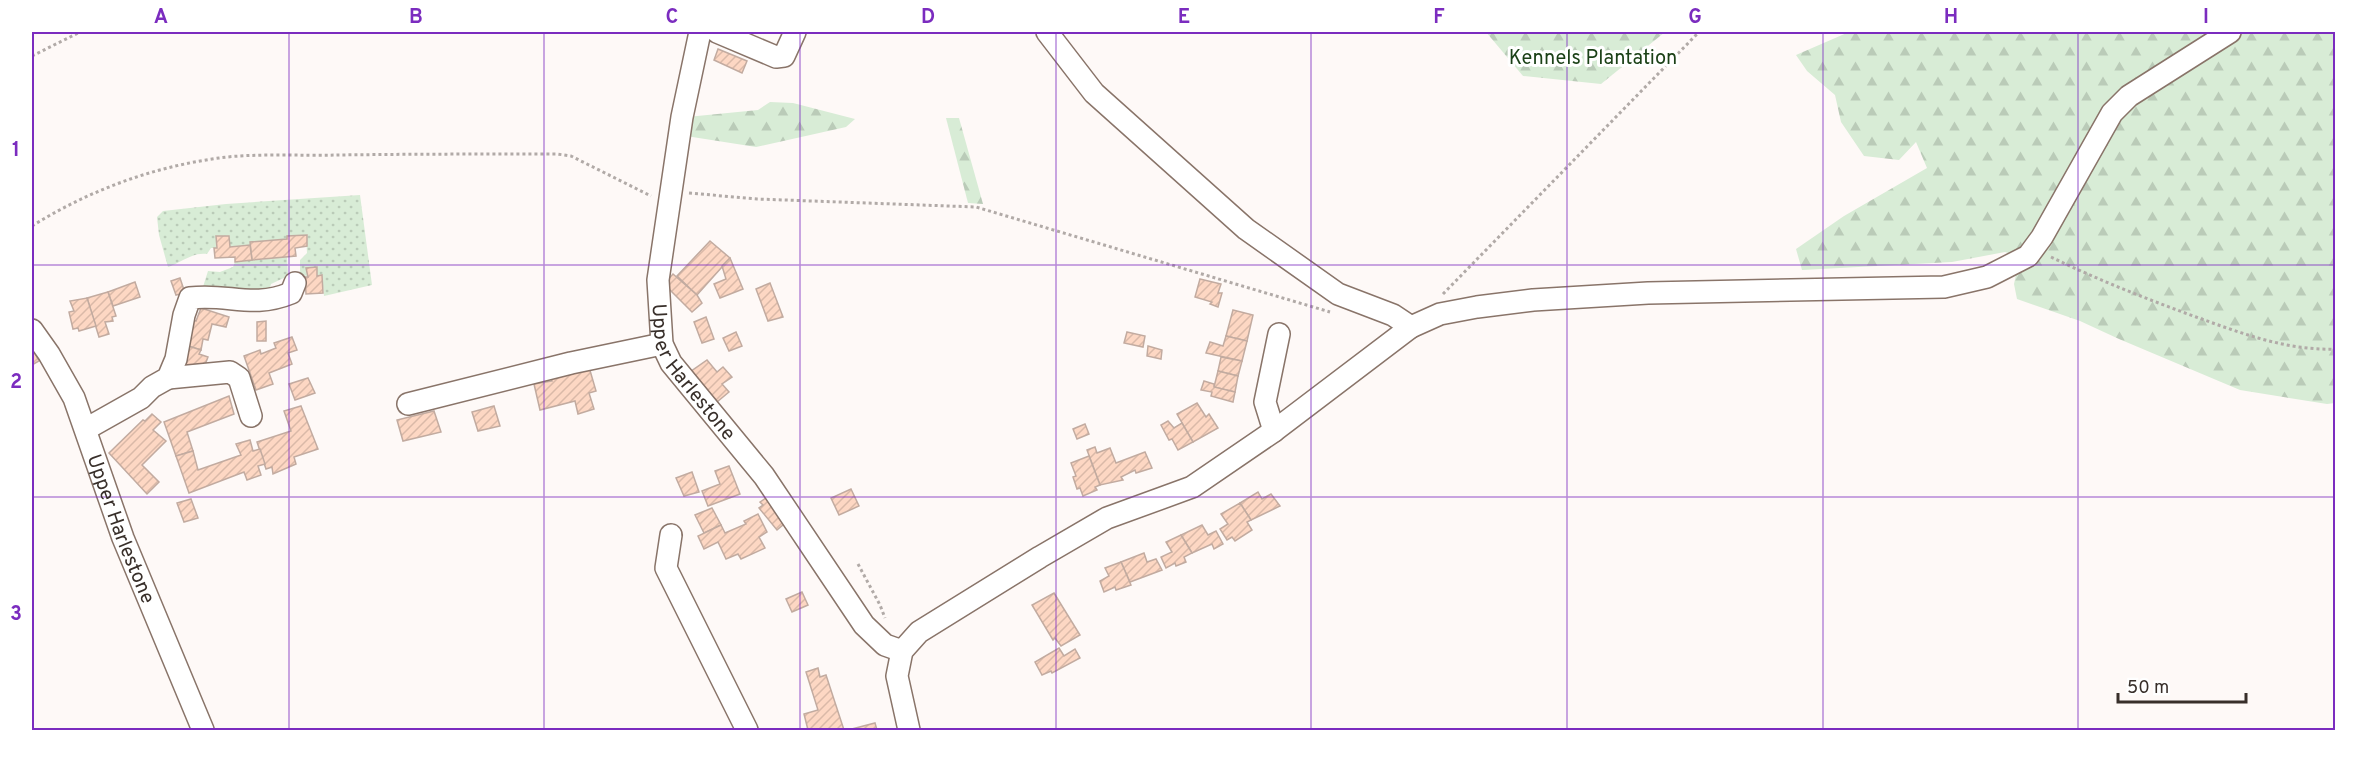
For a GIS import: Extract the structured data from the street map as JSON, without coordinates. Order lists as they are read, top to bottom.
{
  "streets": {
    "street": ["Upper Harlestone"]
  },
  "parks": ["Kennels Plantation"],
  "scale_bar": "50 m",
  "grid": {
    "columns": [
      "A",
      "B",
      "C",
      "D",
      "E",
      "F",
      "G",
      "H",
      "I"
    ],
    "rows": ["1", "2", "3"]
  }
}
